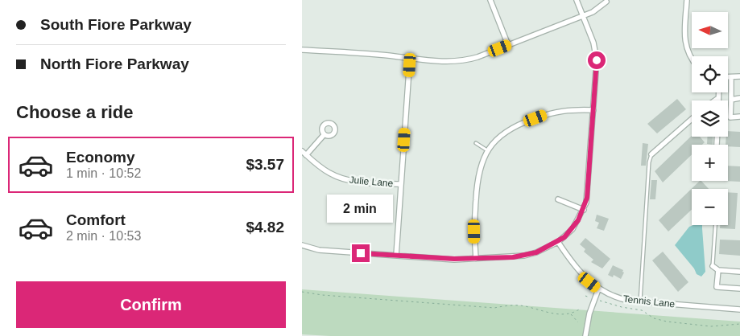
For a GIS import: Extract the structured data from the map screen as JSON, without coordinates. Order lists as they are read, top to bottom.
{
  "streets": {
    "street": ["Julie Lane", "Tennis Lane"]
  },
  "north": "left",
  "page": {
    "banner": ["South Fiore Parkway", "North Fiore Parkway"],
    "map_buttons": ["+", "−"],
    "heading": "Choose a ride",
    "list": [
      {
        "name": "Economy",
        "note": "1 min · 10:52",
        "value": "$3.57"
      },
      {
        "name": "Comfort",
        "note": "2 min · 10:53",
        "value": "$4.82"
      }
    ],
    "bubble": "2 min",
    "buttons": "Confirm"
  }
}
